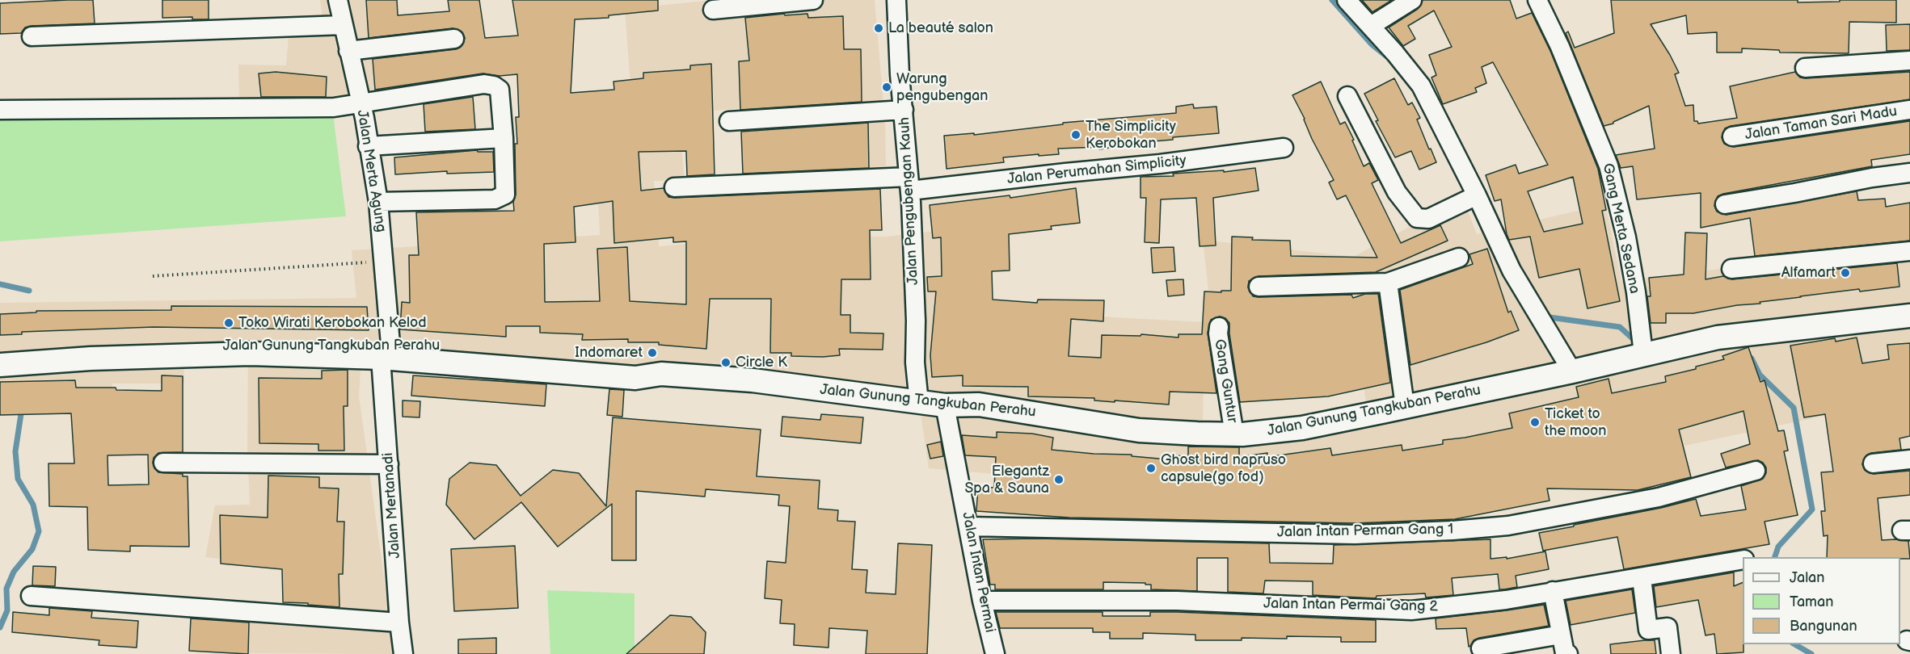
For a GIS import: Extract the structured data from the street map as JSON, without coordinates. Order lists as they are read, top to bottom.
{
  "streets": {
    "main road": ["Jalan Gunung Tangkuban Perahu"],
    "street": [
      "Jalan Taman Sari Madu",
      "Jalan Perumahan Simplicity",
      "Jalan Merta Agung",
      "Jalan Pengubengan Kauh",
      "Gang Merta Sedana",
      "Gang Guntur",
      "Jalan Mertanadi",
      "Jalan Intan Perman Gang 1",
      "Jalan Intan Permai",
      "Jalan Intan Permai Gang 2"
    ]
  },
  "crossings": [
    ["Jalan Perumahan Simplicity", "Jalan Pengubengan Kauh"],
    ["Jalan Merta Agung", "Jalan Gunung Tangkuban Perahu"],
    ["Jalan Merta Agung", "Jalan Mertanadi"],
    ["Jalan Pengubengan Kauh", "Jalan Gunung Tangkuban Perahu"],
    ["Gang Merta Sedana", "Jalan Gunung Tangkuban Perahu"],
    ["Jalan Gunung Tangkuban Perahu", "Gang Guntur"],
    ["Jalan Gunung Tangkuban Perahu", "Jalan Mertanadi"],
    ["Jalan Gunung Tangkuban Perahu", "Jalan Intan Permai"],
    ["Jalan Intan Perman Gang 1", "Jalan Intan Permai"],
    ["Jalan Intan Permai", "Jalan Intan Permai Gang 2"]
  ],
  "places": [
    "La beauté salon",
    "Warung pengubengan",
    "The Simplicity Kerobokan",
    "Alfamart",
    "Toko Wirati Kerobokan Kelod",
    "Indomaret",
    "Circle K",
    "Ticket to the moon",
    "Ghost bird napruso capsule(go fod)",
    "Elegantz Spa & Sauna"
  ],
  "legend": ["Jalan", "Taman", "Bangunan"]
}
